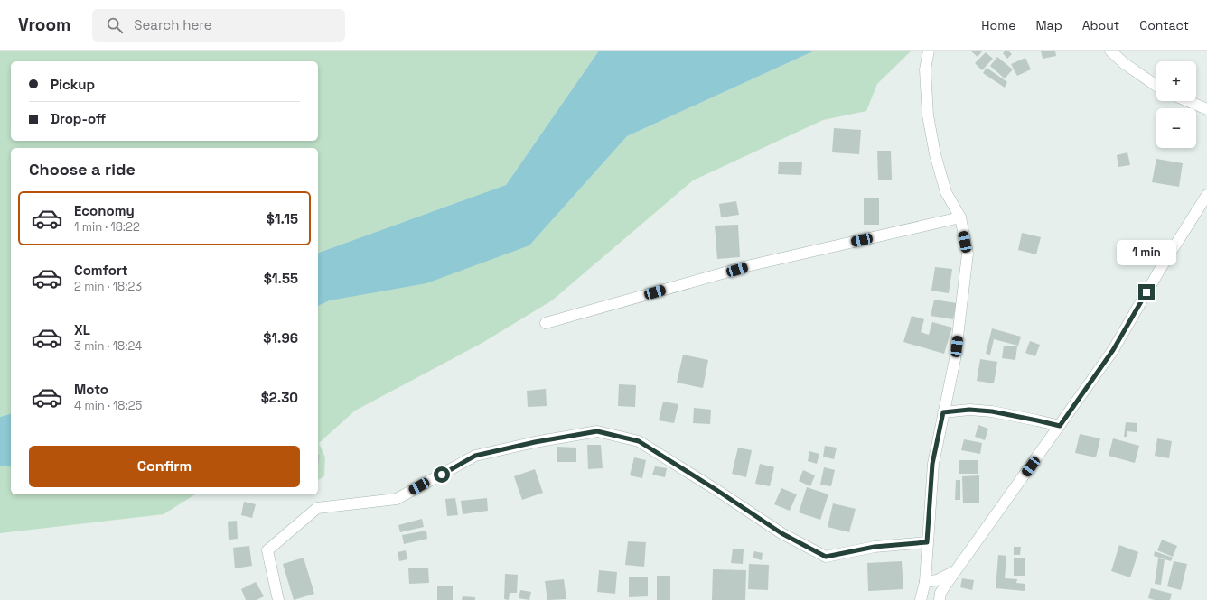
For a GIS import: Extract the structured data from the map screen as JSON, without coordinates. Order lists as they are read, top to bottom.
{
  "page": {
    "header": "Vroom",
    "search": "Search here",
    "nav": [
      "Home",
      "Map",
      "About",
      "Contact"
    ],
    "map_buttons": ["+", "−"],
    "banner": ["Pickup", "Drop-off"],
    "heading": "Choose a ride",
    "list": [
      {
        "name": "Economy",
        "note": "1 min · 18:22",
        "value": "$1.15"
      },
      {
        "name": "Comfort",
        "note": "2 min · 18:23",
        "value": "$1.55"
      },
      {
        "name": "XL",
        "note": "3 min · 18:24",
        "value": "$1.96"
      },
      {
        "name": "Moto",
        "note": "4 min · 18:25",
        "value": "$2.30"
      }
    ],
    "bubble": "1 min",
    "buttons": "Confirm"
  }
}
